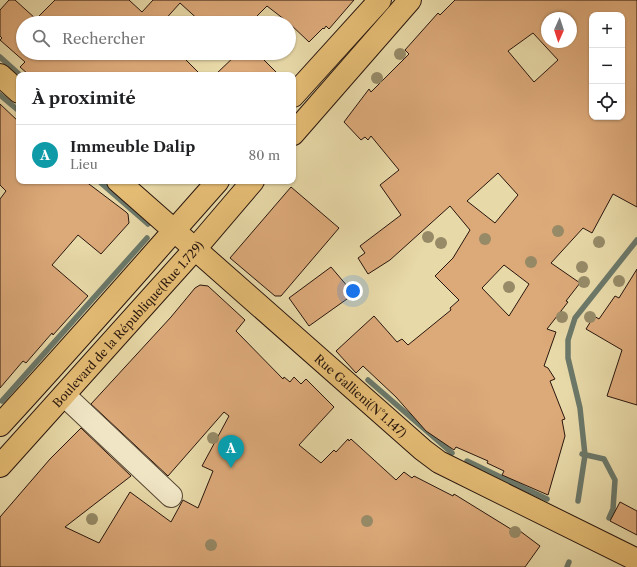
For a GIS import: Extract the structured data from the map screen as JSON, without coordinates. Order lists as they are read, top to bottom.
{
  "streets": {
    "main road": ["Boulevard de la République(Rue 1.729)", "Rue Gallieni(N°1.147)"]
  },
  "crossings": [
    ["Boulevard de la République(Rue 1.729)", "Rue Gallieni(N°1.147)"]
  ],
  "north": "bottom",
  "page": {
    "map_buttons": ["+", "−"],
    "search": "Rechercher",
    "heading": "À proximité",
    "list": [
      {
        "mark": "A",
        "name": "Immeuble Dalip",
        "note": "Lieu",
        "value": "80 m"
      }
    ],
    "pins": "A"
  }
}
